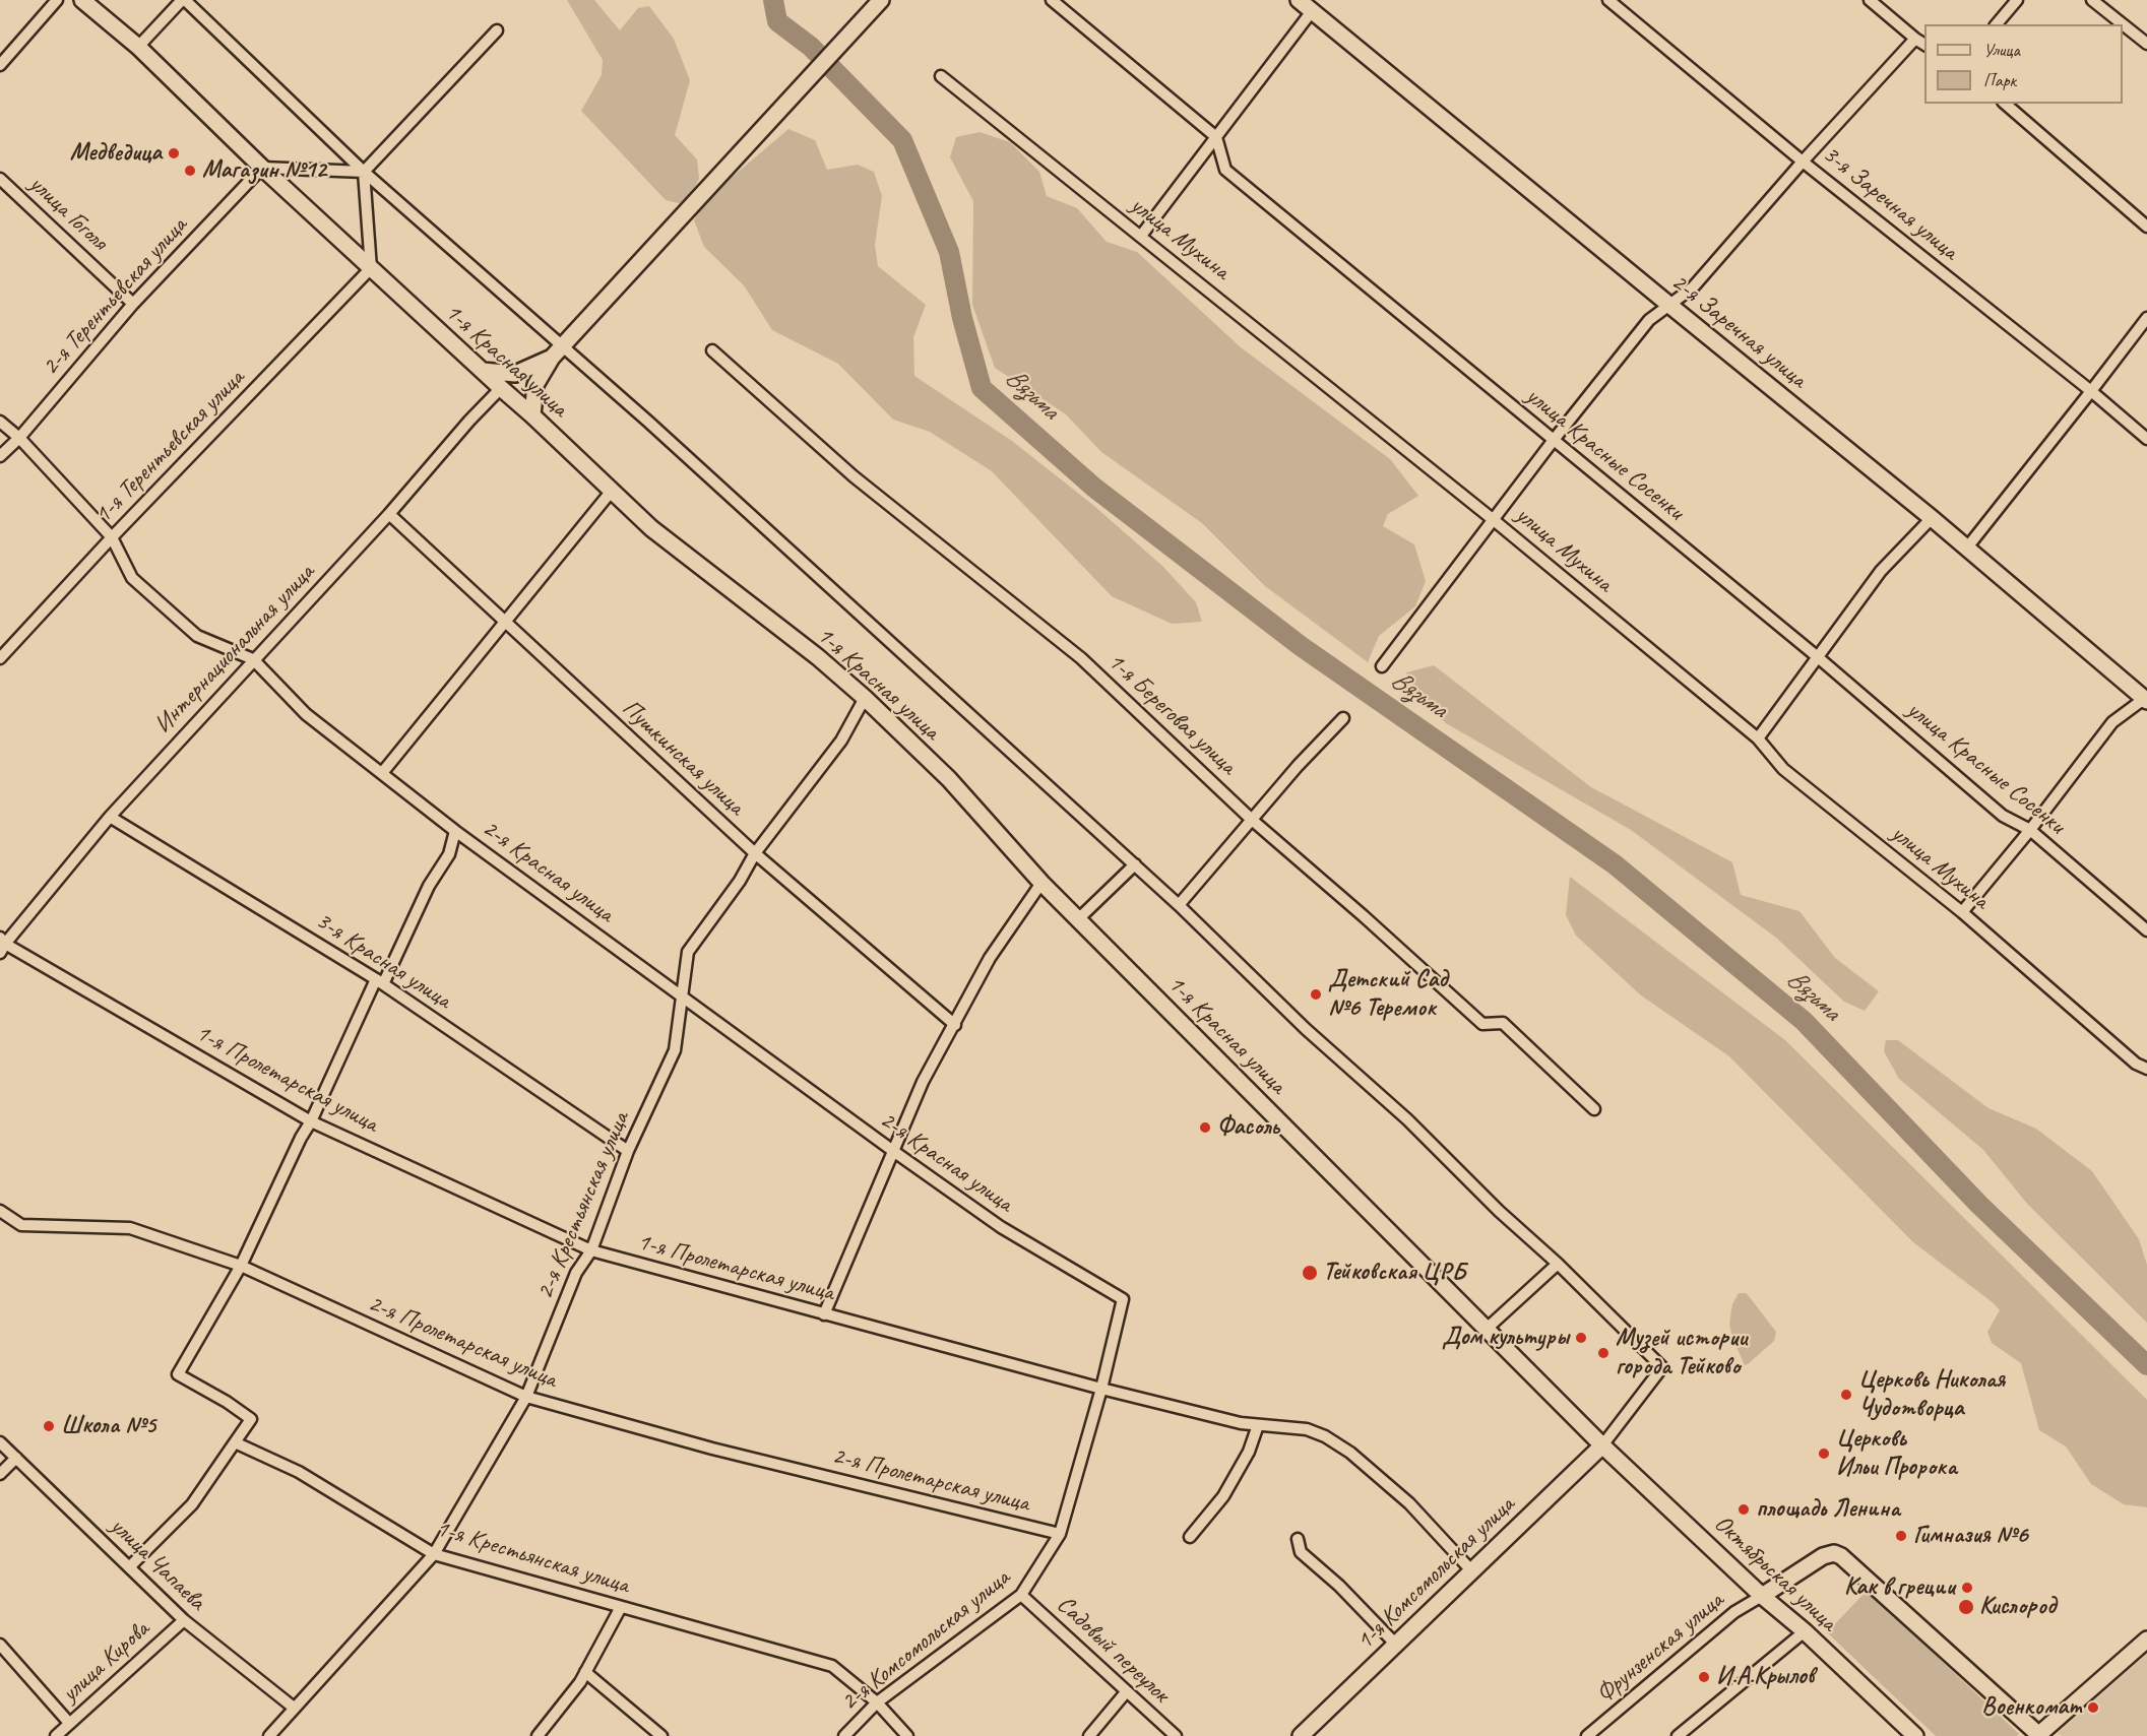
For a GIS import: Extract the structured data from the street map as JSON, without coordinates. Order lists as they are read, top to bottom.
{
  "streets": {
    "main road": [
      "2-я Заречная улица",
      "1-я Красная улица",
      "1-я Комсомольская улица",
      "Октябрьская улица"
    ],
    "street": [
      "3-я Заречная улица",
      "улица Гоголя",
      "улица Мухина",
      "2-я Терентьевская улица",
      "1-я Терентьевская улица",
      "улица Красные Сосенки",
      "Интернациональная улица",
      "1-я Береговая улица",
      "Пушкинская улица",
      "2-я Красная улица",
      "3-я Красная улица",
      "1-я Пролетарская улица",
      "2-я Крестьянская улица",
      "2-я Пролетарская улица",
      "1-я Крестьянская улица",
      "улица Чапаева",
      "2-я Комсомольская улица",
      "Фрунзенская улица",
      "Садовый переулок",
      "улица Кирова"
    ]
  },
  "crossings": [
    ["улица Гоголя", "2-я Терентьевская улица"],
    ["2-я Терентьевская улица", "1-я Красная улица"],
    ["2-я Терентьевская улица", "2-я Красная улица"],
    ["1-я Красная улица", "1-я Терентьевская улица"],
    ["1-я Красная улица", "Интернациональная улица"],
    ["1-я Красная улица", "2-я Крестьянская улица"],
    ["1-я Красная улица", "1-я Комсомольская улица"],
    ["1-я Красная улица", "Октябрьская улица"],
    ["1-я Терентьевская улица", "2-я Красная улица"],
    ["Интернациональная улица", "Пушкинская улица"],
    ["Интернациональная улица", "2-я Красная улица"],
    ["Интернациональная улица", "3-я Красная улица"],
    ["Интернациональная улица", "1-я Пролетарская улица"],
    ["Пушкинская улица", "2-я Крестьянская улица"],
    ["2-я Красная улица", "2-я Крестьянская улица"],
    ["2-я Красная улица", "2-я Комсомольская улица"],
    ["3-я Красная улица", "2-я Крестьянская улица"],
    ["1-я Пролетарская улица", "2-я Крестьянская улица"],
    ["1-я Пролетарская улица", "1-я Комсомольская улица"],
    ["1-я Пролетарская улица", "2-я Комсомольская улица"],
    ["2-я Крестьянская улица", "2-я Пролетарская улица"],
    ["2-я Крестьянская улица", "1-я Крестьянская улица"],
    ["2-я Крестьянская улица", "улица Чапаева"],
    ["2-я Пролетарская улица", "2-я Комсомольская улица"],
    ["1-я Крестьянская улица", "2-я Комсомольская улица"],
    ["улица Чапаева", "улица Кирова"],
    ["1-я Комсомольская улица", "Октябрьская улица"],
    ["Октябрьская улица", "Фрунзенская улица"],
    ["2-я Комсомольская улица", "Садовый переулок"]
  ],
  "water": ["Вязьма"],
  "places": [
    "Медведица",
    "Магазин №12",
    "Детский Сад №6 Теремок",
    "Фасоль",
    "Тейковская ЦРБ",
    "Дом культуры",
    "Музей истории города Тейково",
    "Церковь Николая Чудотворца",
    "Школа №5",
    "Церковь Ильи Пророка",
    "площадь Ленина",
    "Гимназия №6",
    "Как в греции",
    "Кислород",
    "И.А.Крылов",
    "Военкомат"
  ],
  "legend": ["Улица", "Парк"]
}
